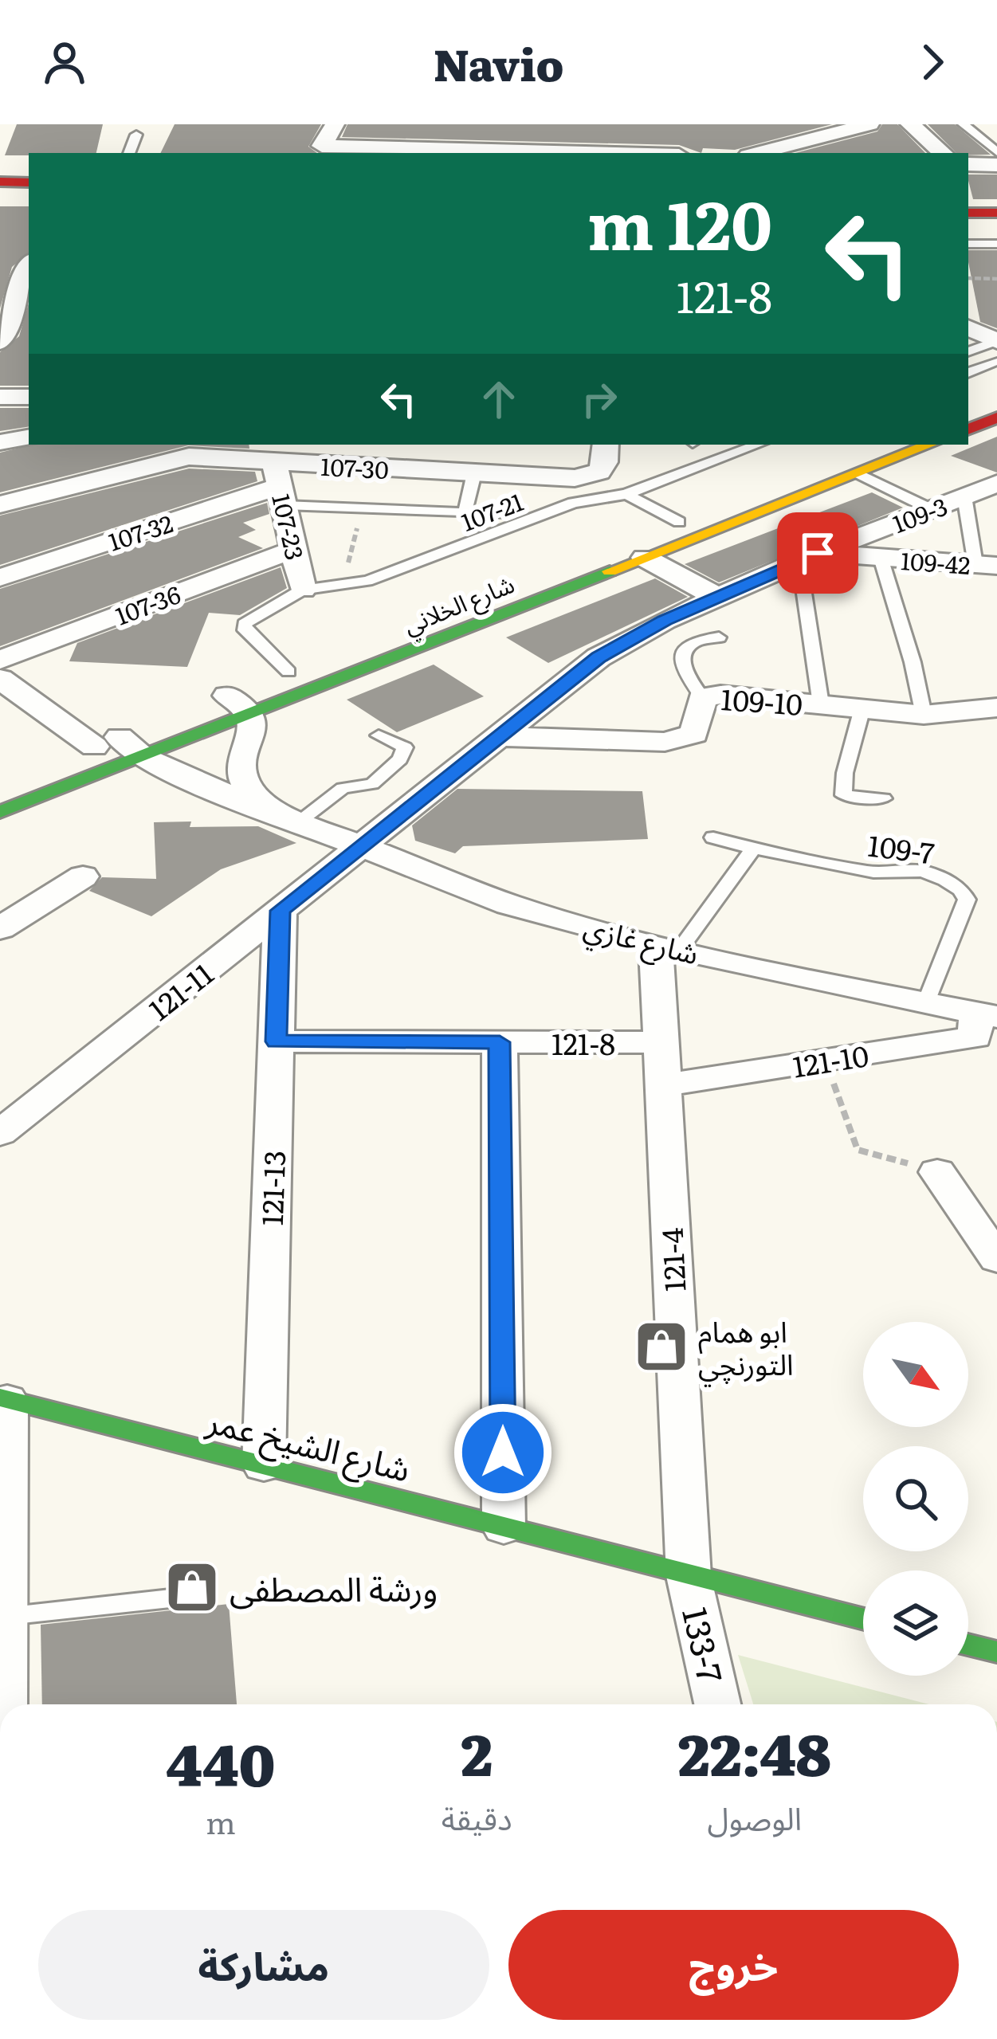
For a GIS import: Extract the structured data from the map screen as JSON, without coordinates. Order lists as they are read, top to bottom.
{
  "streets": {
    "main road": ["شارع الخلاني", "شارع الشيخ عمر"],
    "street": [
      "107-30",
      "109-3",
      "107-23",
      "107-32",
      "109-42",
      "107-36",
      "109-10",
      "شارع غازي",
      "121-11",
      "121-8",
      "121-10",
      "121-13",
      "121-4",
      "133-7"
    ],
    "lane": ["107-21", "109-7"]
  },
  "crossings": [
    ["107-30", "107-23"],
    ["107-30", "107-32"],
    ["107-21", "107-23"],
    ["107-21", "شارع الخلاني"],
    ["109-3", "109-42"],
    ["109-3", "109-10"],
    ["109-3", "شارع غازي"],
    ["109-3", "121-11"],
    ["107-23", "107-32"],
    ["107-23", "107-36"],
    ["شارع الخلاني", "شارع غازي"],
    ["109-7", "شارع غازي"],
    ["شارع غازي", "121-11"],
    ["شارع غازي", "121-10"],
    ["شارع غازي", "121-4"],
    ["121-11", "121-13"],
    ["121-8", "121-13"],
    ["121-8", "121-4"],
    ["121-10", "121-4"],
    ["121-13", "شارع الشيخ عمر"],
    ["121-4", "شارع الشيخ عمر"],
    ["121-4", "133-7"],
    ["شارع الشيخ عمر", "133-7"]
  ],
  "places": {
    "shop": ["ابو همام التورنچي", "ورشة المصطفى"]
  },
  "north": "bottom right",
  "page": {
    "header": "Navio",
    "turn": ["120 m", "121-8"],
    "eta": [
      "22:48",
      "الوصول",
      "2",
      "دقيقة",
      "440",
      "m"
    ],
    "buttons": ["خروج", "مشاركة"]
  }
}
